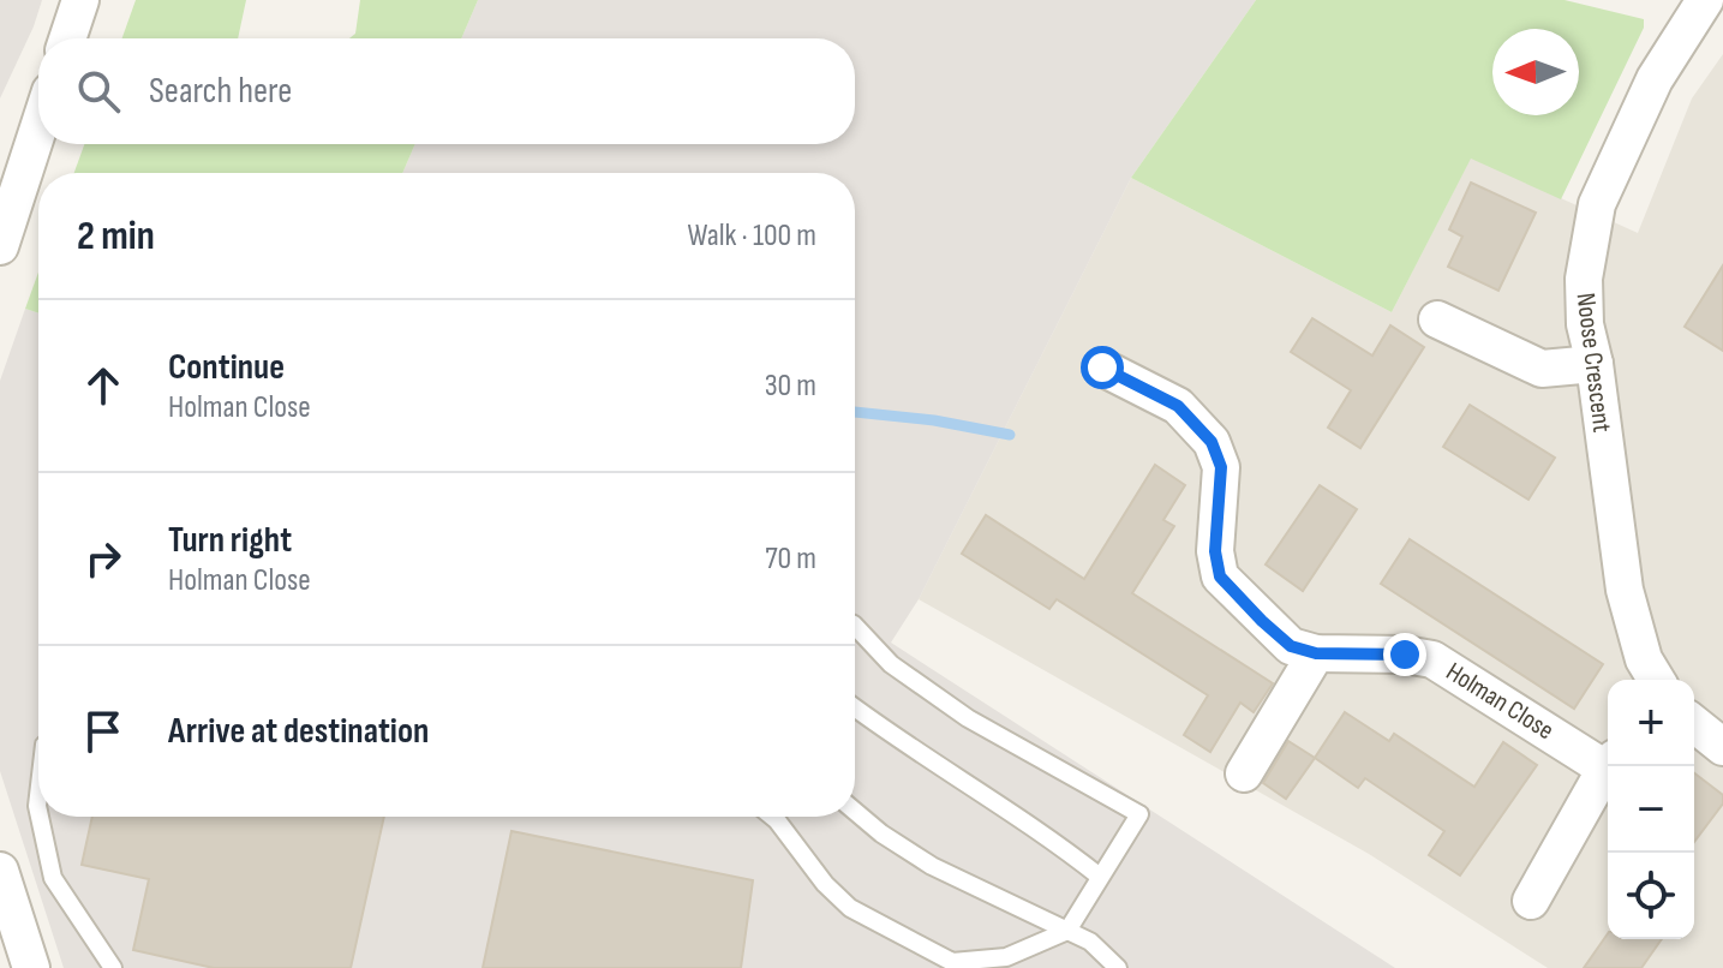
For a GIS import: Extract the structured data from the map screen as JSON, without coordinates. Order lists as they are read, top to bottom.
{
  "streets": {
    "street": ["Noose Crescent", "Holman Close"]
  },
  "north": "left",
  "page": {
    "search": "Search here",
    "heading": ["2 min", "Walk · 100 m"],
    "list": [
      ["Continue", "Holman Close", "30 m"],
      ["Turn right", "Holman Close", "70 m"],
      "Arrive at destination"
    ],
    "map_buttons": ["+", "−"]
  }
}
